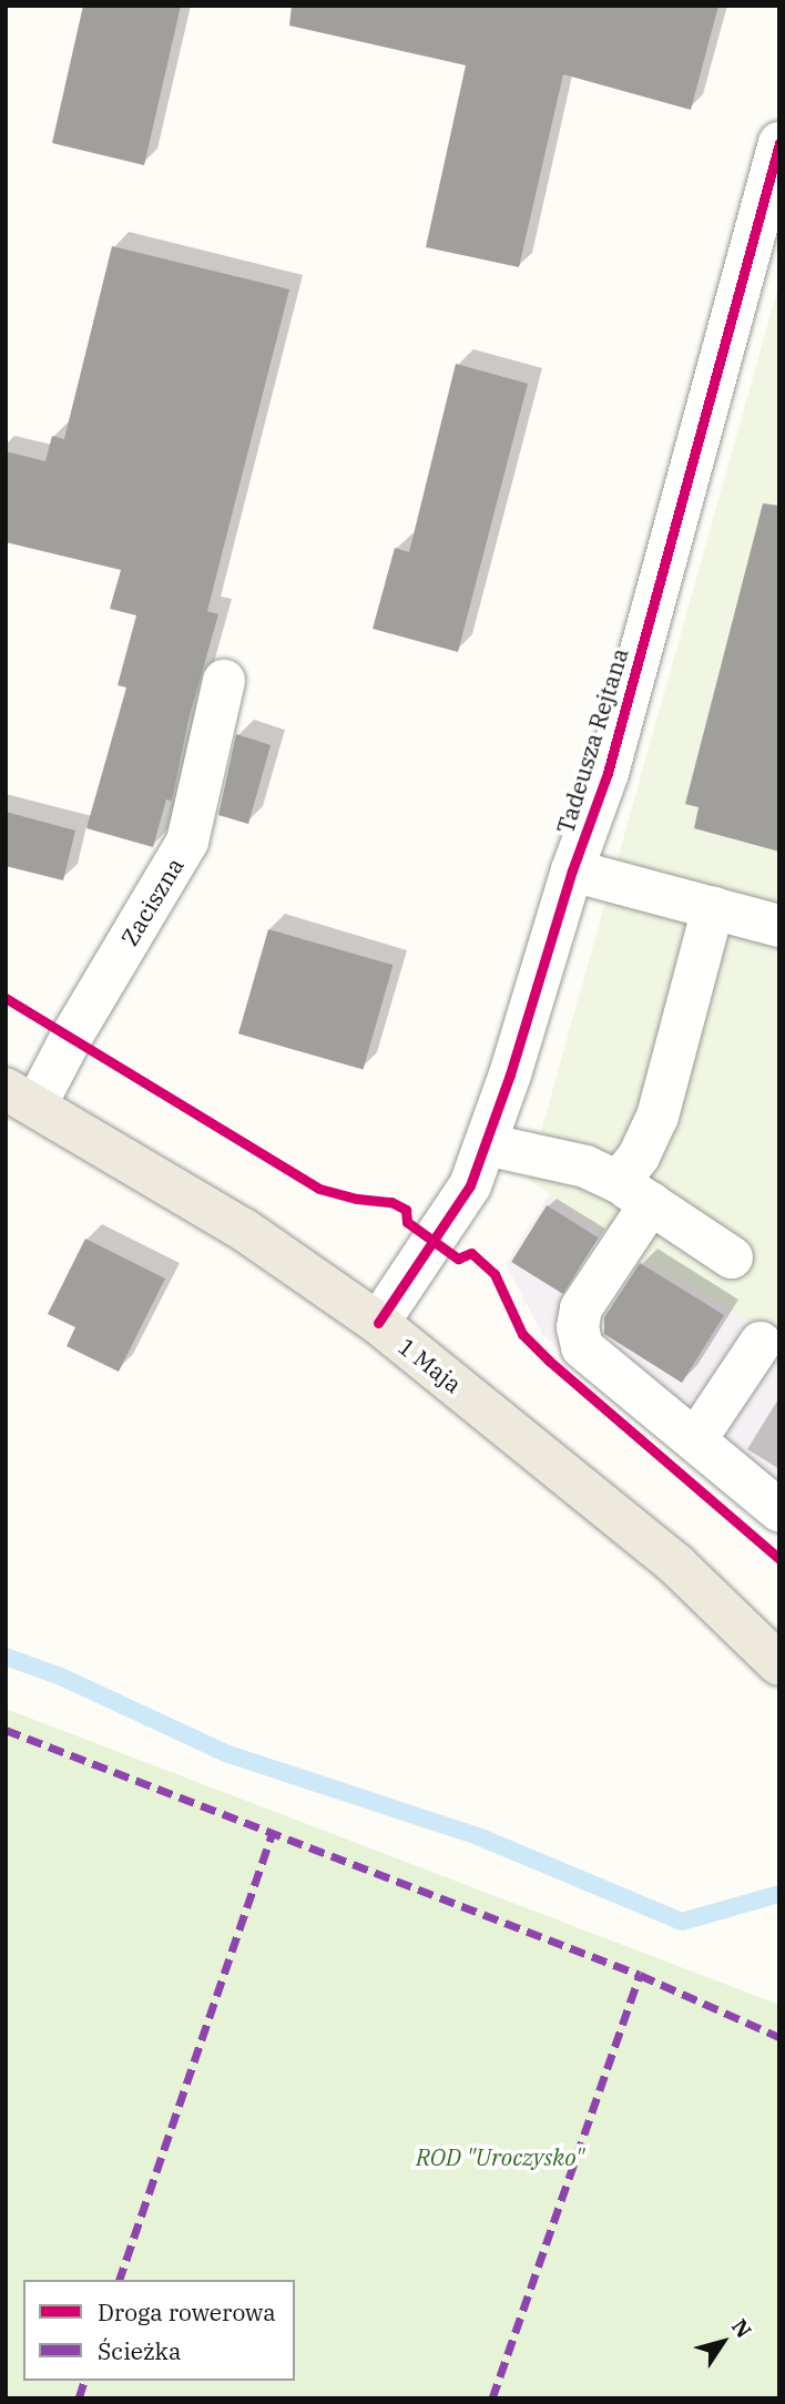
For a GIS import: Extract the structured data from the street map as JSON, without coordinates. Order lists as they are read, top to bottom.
{
  "streets": {
    "main road": ["1 Maja"],
    "street": ["Tadeusza Rejtana", "Zaciszna"]
  },
  "crossings": [
    ["Tadeusza Rejtana", "1 Maja"],
    ["Zaciszna", "1 Maja"]
  ],
  "parks": ["ROD \"Uroczysko\""],
  "legend": ["Droga rowerowa", "Ścieżka"],
  "north": "top right"
}
